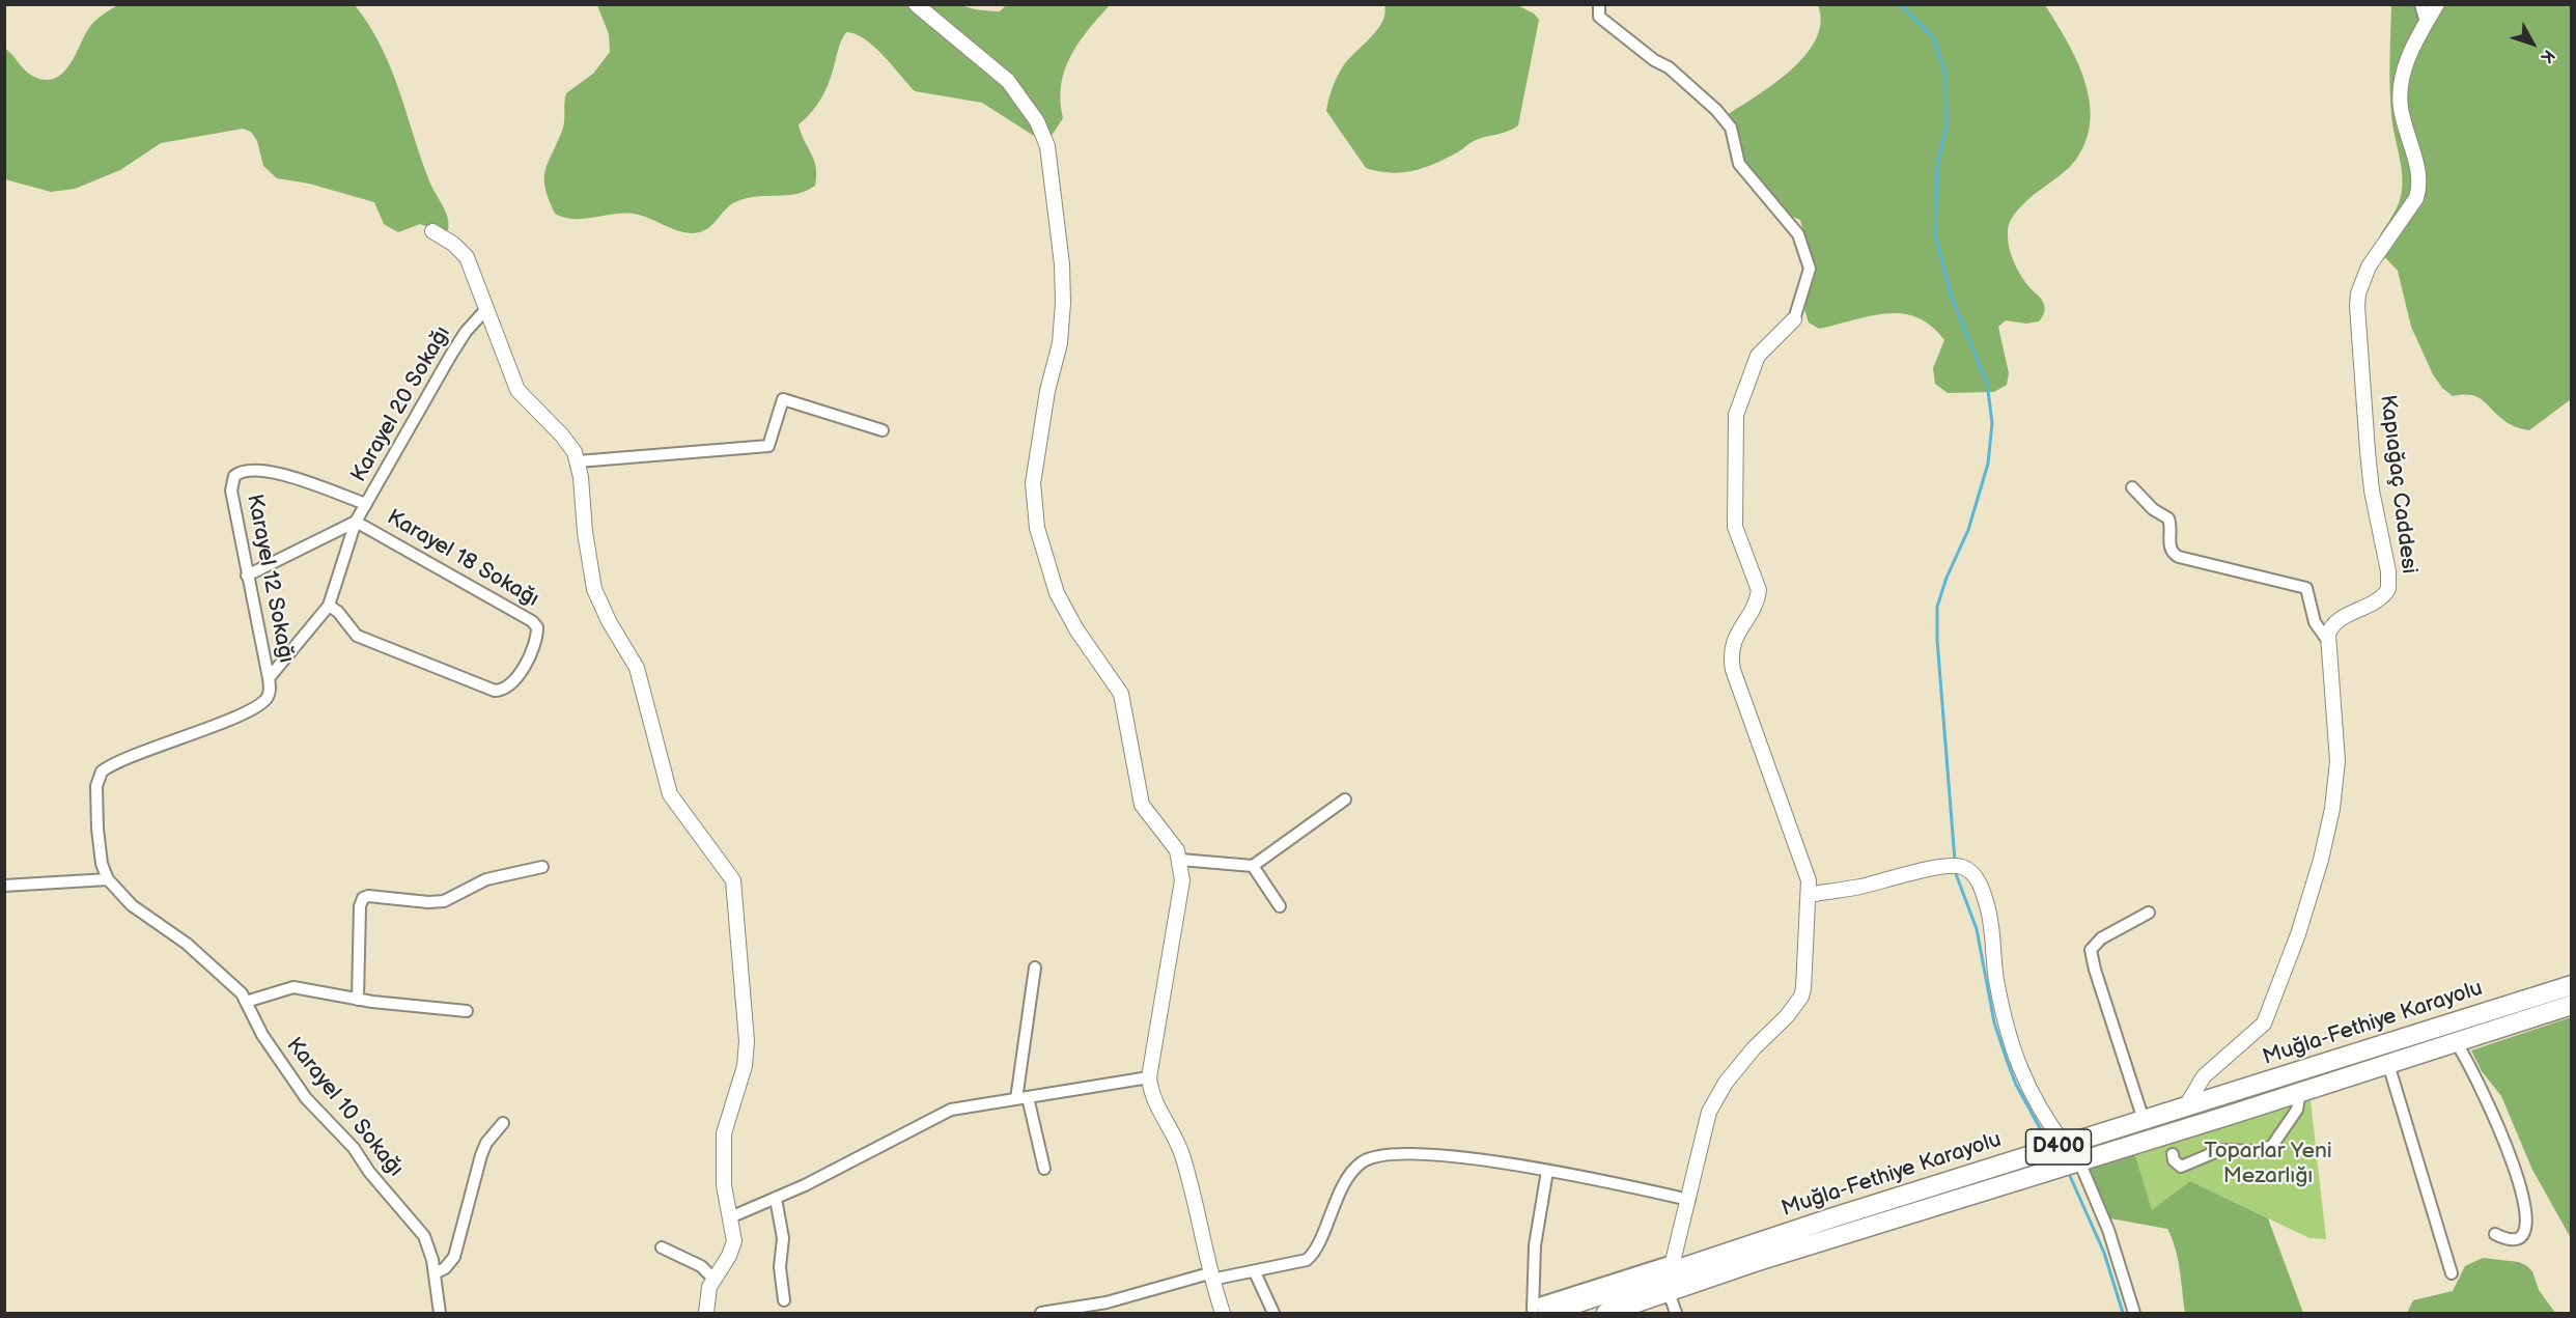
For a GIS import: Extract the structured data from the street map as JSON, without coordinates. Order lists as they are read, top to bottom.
{
  "streets": {
    "highway": ["Muğla-Fethiye Karayolu", "D400"],
    "street": [
      "Karayel 20 Sokağı",
      "Kapıağaç Caddesi",
      "Karayel 18 Sokağı",
      "Karayel 12 Sokağı",
      "Karayel 10 Sokağı"
    ]
  },
  "crossings": [
    ["Karayel 20 Sokağı", "Karayel 18 Sokağı"],
    ["Karayel 20 Sokağı", "Karayel 12 Sokağı"],
    ["Karayel 20 Sokağı", "Karayel 10 Sokağı"],
    ["Karayel 18 Sokağı", "Karayel 10 Sokağı"],
    ["Karayel 12 Sokağı", "Karayel 10 Sokağı"]
  ],
  "parks": ["Toparlar Yeni Mezarlığı"],
  "north": "bottom right"
}
